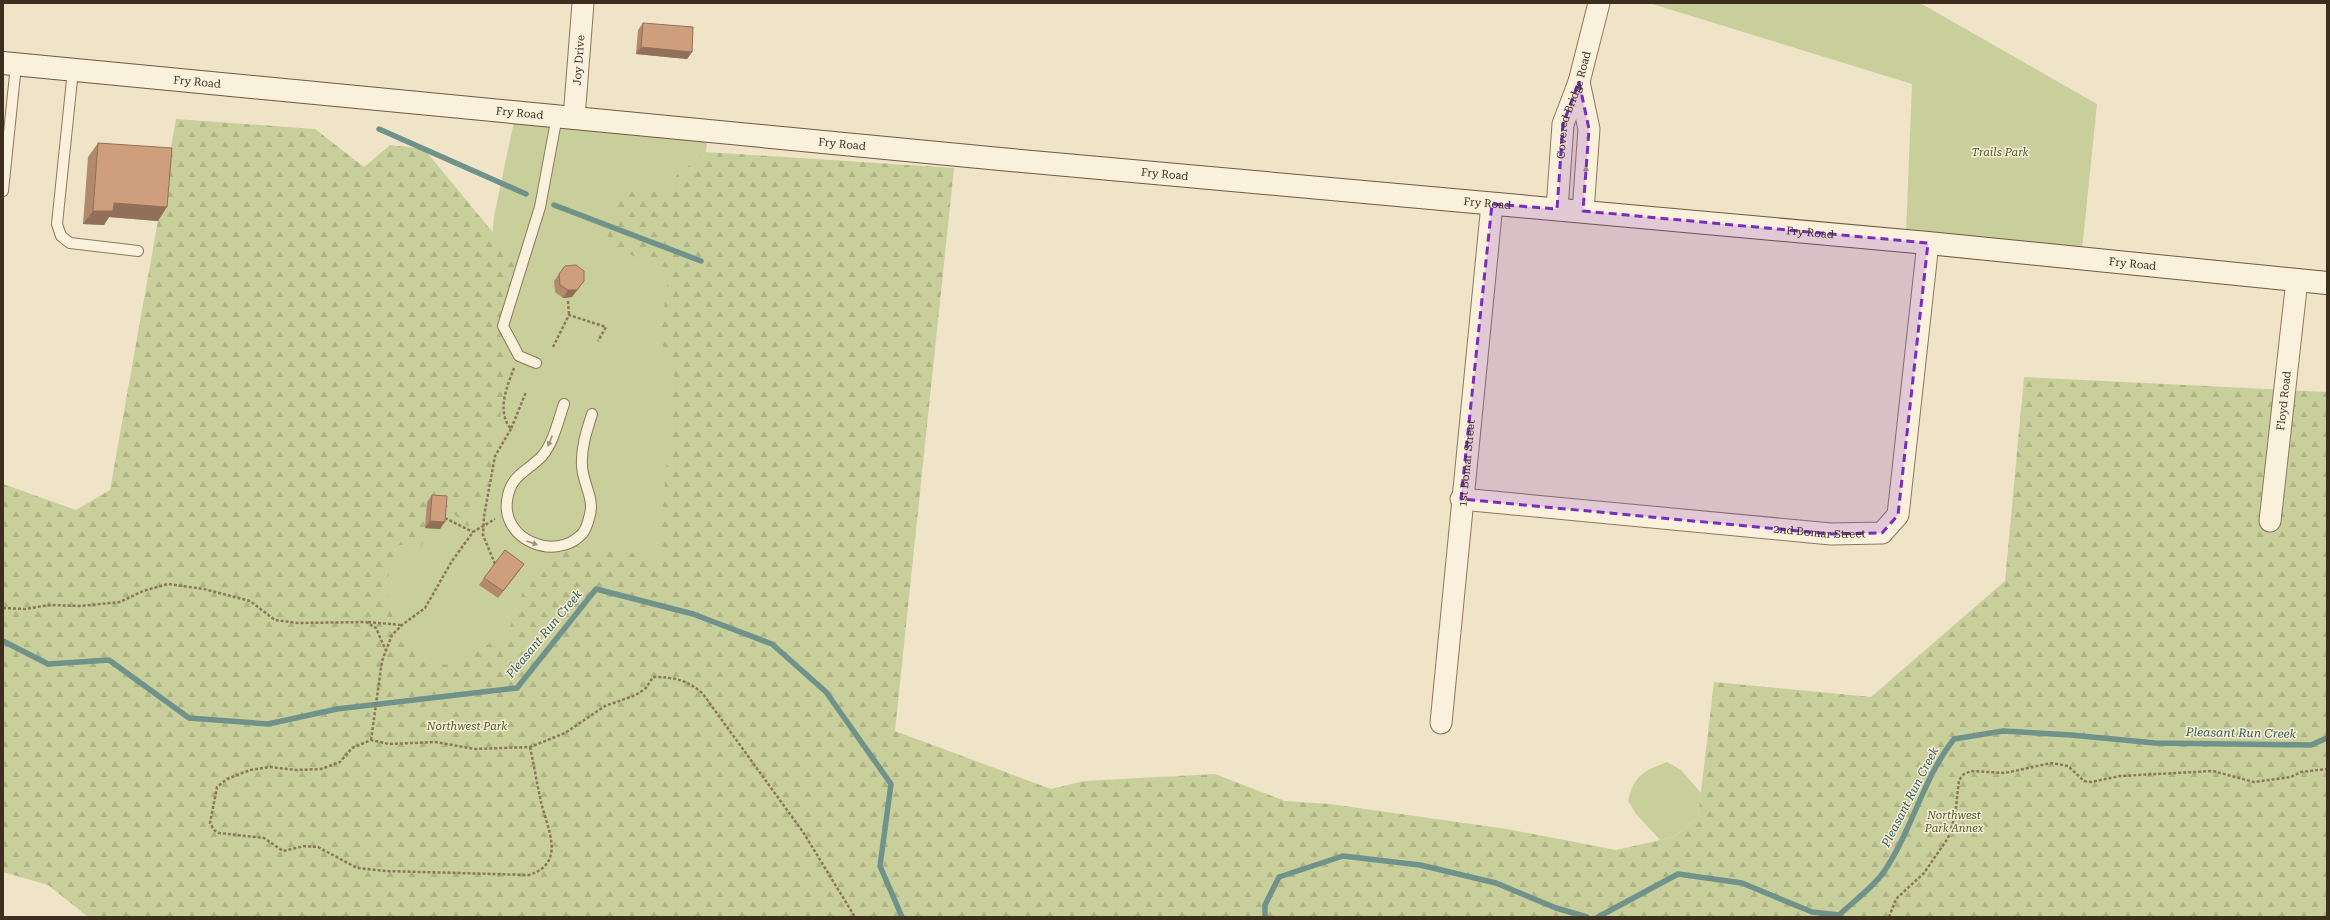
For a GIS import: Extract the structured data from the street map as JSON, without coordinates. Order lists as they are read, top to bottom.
{
  "streets": {
    "street": [
      "Joy Drive",
      "Fry Road",
      "Covered Bridge Road",
      "Floyd Road",
      "1st Bomar Street",
      "2nd Bomar Street"
    ]
  },
  "crossings": [
    ["Joy Drive", "Fry Road"],
    ["Fry Road", "Covered Bridge Road"],
    ["Fry Road", "Floyd Road"],
    ["Fry Road", "1st Bomar Street"],
    ["Fry Road", "2nd Bomar Street"],
    ["1st Bomar Street", "2nd Bomar Street"]
  ],
  "water": ["Pleasant Run Creek"],
  "parks": ["Trails Park", "Northwest Park", "Northwest Park Annex"]
}
